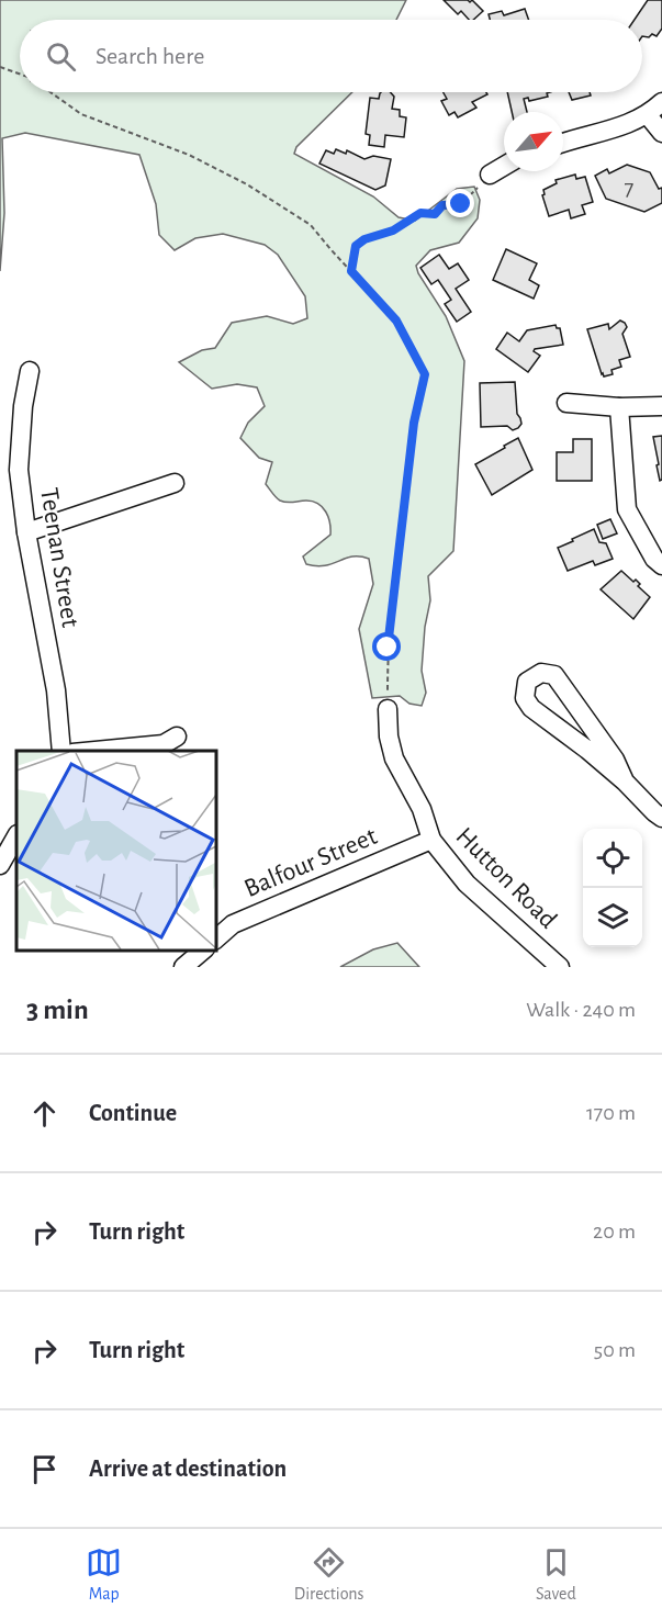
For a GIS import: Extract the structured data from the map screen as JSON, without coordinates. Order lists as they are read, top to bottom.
{
  "streets": {
    "street": ["Teenan Street", "Balfour Street", "Hutton Road"]
  },
  "crossings": [
    ["Balfour Street", "Hutton Road"]
  ],
  "house_numbers": ["7"],
  "north": "top right",
  "page": {
    "search": "Search here",
    "heading": ["3 min", "Walk · 240 m"],
    "list": [
      ["Continue", "170 m"],
      ["Turn right", "20 m"],
      ["Turn right", "50 m"],
      "Arrive at destination"
    ],
    "nav": ["Map", "Directions", "Saved"]
  }
}
